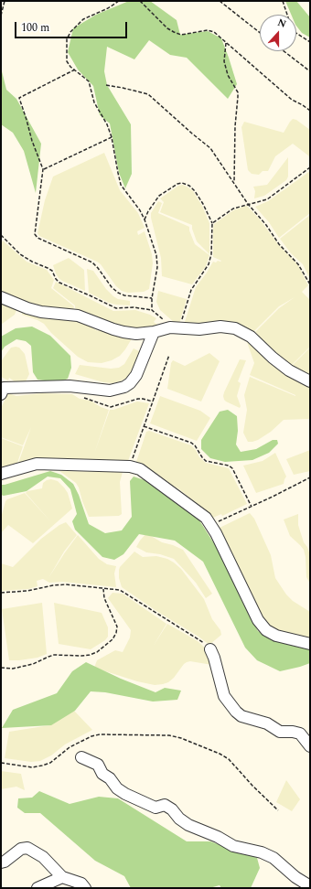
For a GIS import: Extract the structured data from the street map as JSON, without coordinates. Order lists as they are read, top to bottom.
{
  "scale_bar": "100 m",
  "north": "top"
}
